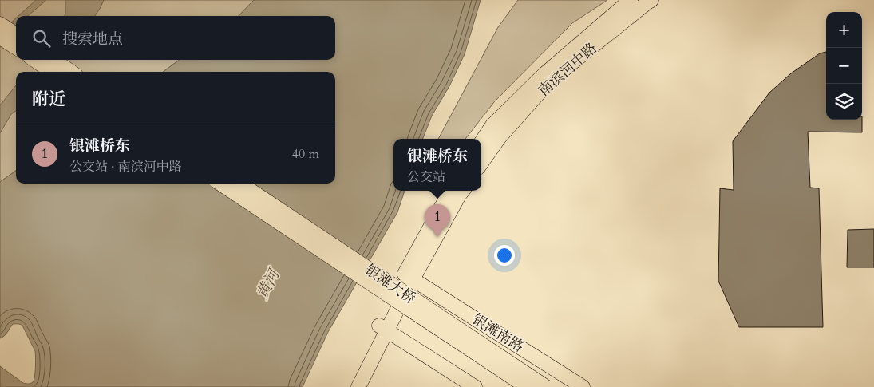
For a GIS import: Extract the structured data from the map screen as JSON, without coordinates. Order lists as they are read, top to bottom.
{
  "streets": {
    "main road": ["南滨河中路", "银滩大桥", "银滩南路"]
  },
  "water": ["黄河"],
  "page": {
    "map_buttons": ["+", "−"],
    "search": "搜索地点",
    "heading": "附近",
    "list": [
      {
        "mark": "1",
        "name": "银滩桥东",
        "note": "公交站 · 南滨河中路",
        "value": "40 m"
      }
    ],
    "popup": ["银滩桥东", "公交站"],
    "pins": "1"
  }
}
